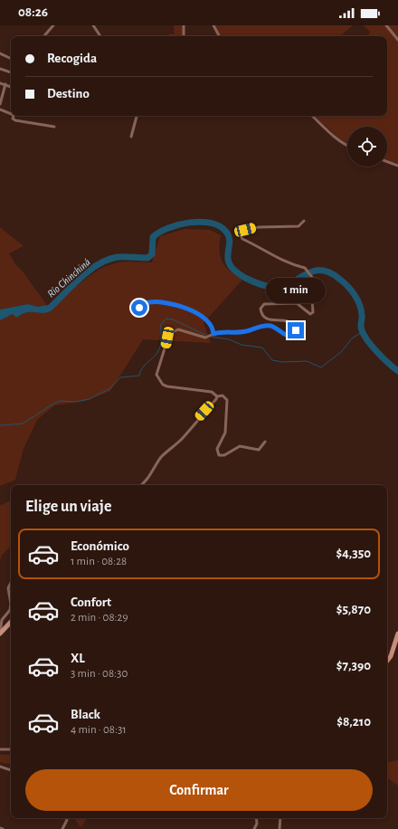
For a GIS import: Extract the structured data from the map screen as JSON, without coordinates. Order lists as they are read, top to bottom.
{
  "water": ["Río Chinchiná"],
  "page": {
    "status": "08:26",
    "banner": ["Recogida", "Destino"],
    "bubble": "1 min",
    "heading": "Elige un viaje",
    "list": [
      {
        "name": "Económico",
        "note": "1 min · 08:28",
        "value": "$4,350"
      },
      {
        "name": "Confort",
        "note": "2 min · 08:29",
        "value": "$5,870"
      },
      {
        "name": "XL",
        "note": "3 min · 08:30",
        "value": "$7,390"
      },
      {
        "name": "Black",
        "note": "4 min · 08:31",
        "value": "$8,210"
      }
    ],
    "buttons": "Confirmar"
  }
}
